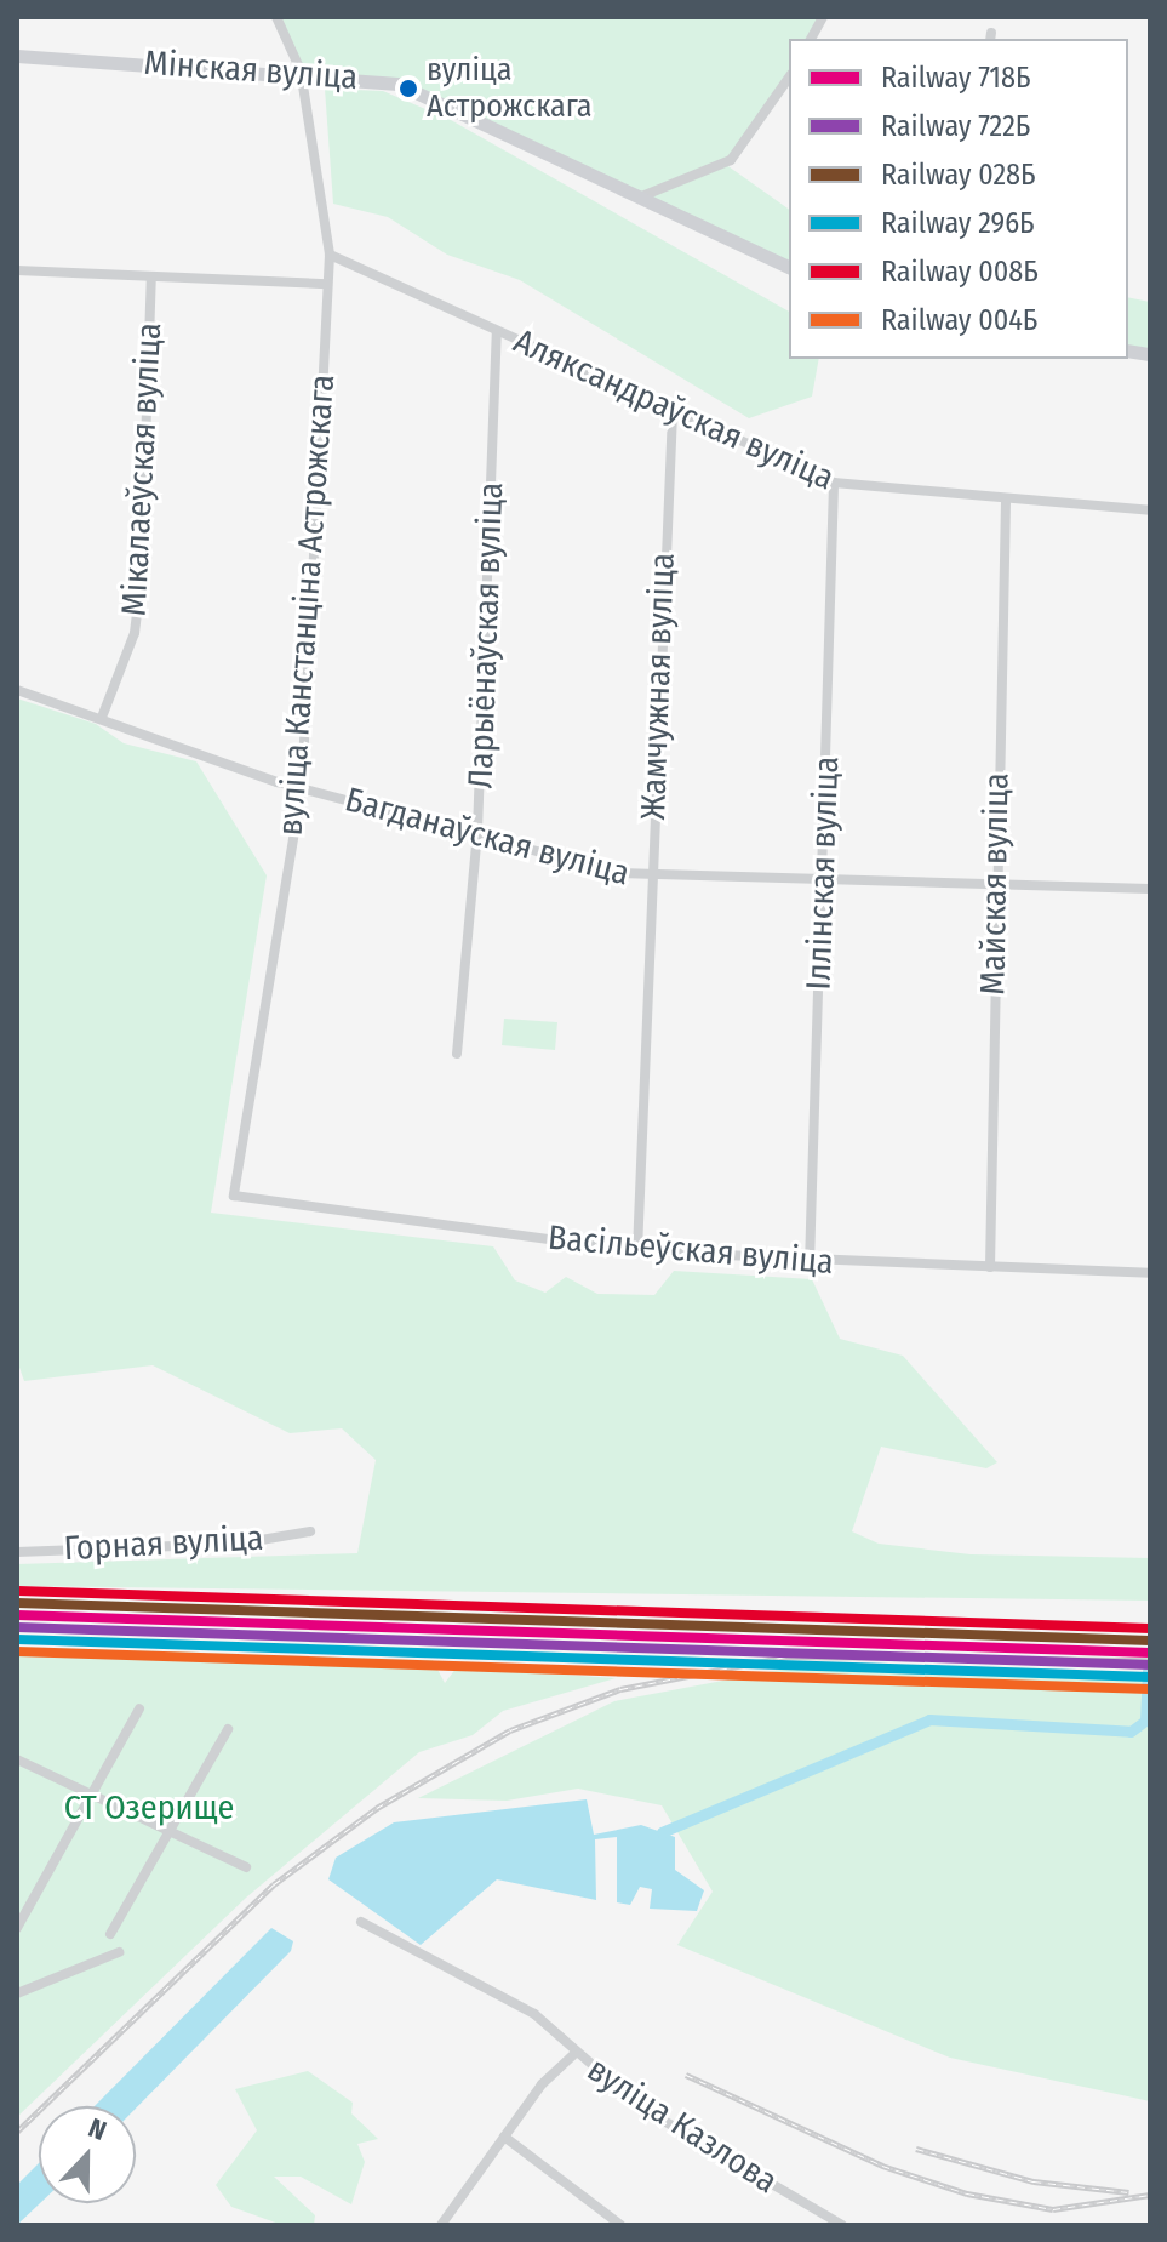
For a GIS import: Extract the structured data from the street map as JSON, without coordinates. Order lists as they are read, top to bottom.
{
  "streets": {
    "main road": ["Мінская вуліца"],
    "street": [
      "Аляксандраўская вуліца",
      "Мікалаеўская вуліца",
      "вуліца Канстанціна Астрожскага",
      "Ларыёнаўская вуліца",
      "Жамчужная вуліца",
      "Багданаўская вуліца",
      "Іллінская вуліца",
      "Майская вуліца",
      "Васільеўская вуліца",
      "Горная вуліца",
      "вуліца Казлова"
    ]
  },
  "crossings": [
    ["Мінская вуліца", "вуліца Канстанціна Астрожскага"],
    ["Аляксандраўская вуліца", "вуліца Канстанціна Астрожскага"],
    ["Аляксандраўская вуліца", "Ларыёнаўская вуліца"],
    ["Аляксандраўская вуліца", "Жамчужная вуліца"],
    ["Аляксандраўская вуліца", "Іллінская вуліца"],
    ["Аляксандраўская вуліца", "Майская вуліца"],
    ["Мікалаеўская вуліца", "Багданаўская вуліца"],
    ["вуліца Канстанціна Астрожскага", "Багданаўская вуліца"],
    ["вуліца Канстанціна Астрожскага", "Васільеўская вуліца"],
    ["Ларыёнаўская вуліца", "Багданаўская вуліца"],
    ["Жамчужная вуліца", "Багданаўская вуліца"],
    ["Жамчужная вуліца", "Васільеўская вуліца"],
    ["Багданаўская вуліца", "Іллінская вуліца"],
    ["Багданаўская вуліца", "Майская вуліца"],
    ["Іллінская вуліца", "Васільеўская вуліца"],
    ["Майская вуліца", "Васільеўская вуліца"]
  ],
  "parks": ["СТ Озерище"],
  "places": ["вуліца Астрожскага"],
  "lines": [
    "rail line 008Б",
    "rail line 028Б",
    "rail line 718Б",
    "rail line 722Б",
    "rail line 296Б",
    "rail line 004Б"
  ],
  "legend": [
    "Railway 718Б",
    "Railway 722Б",
    "Railway 028Б",
    "Railway 296Б",
    "Railway 008Б",
    "Railway 004Б"
  ],
  "north": "top"
}
